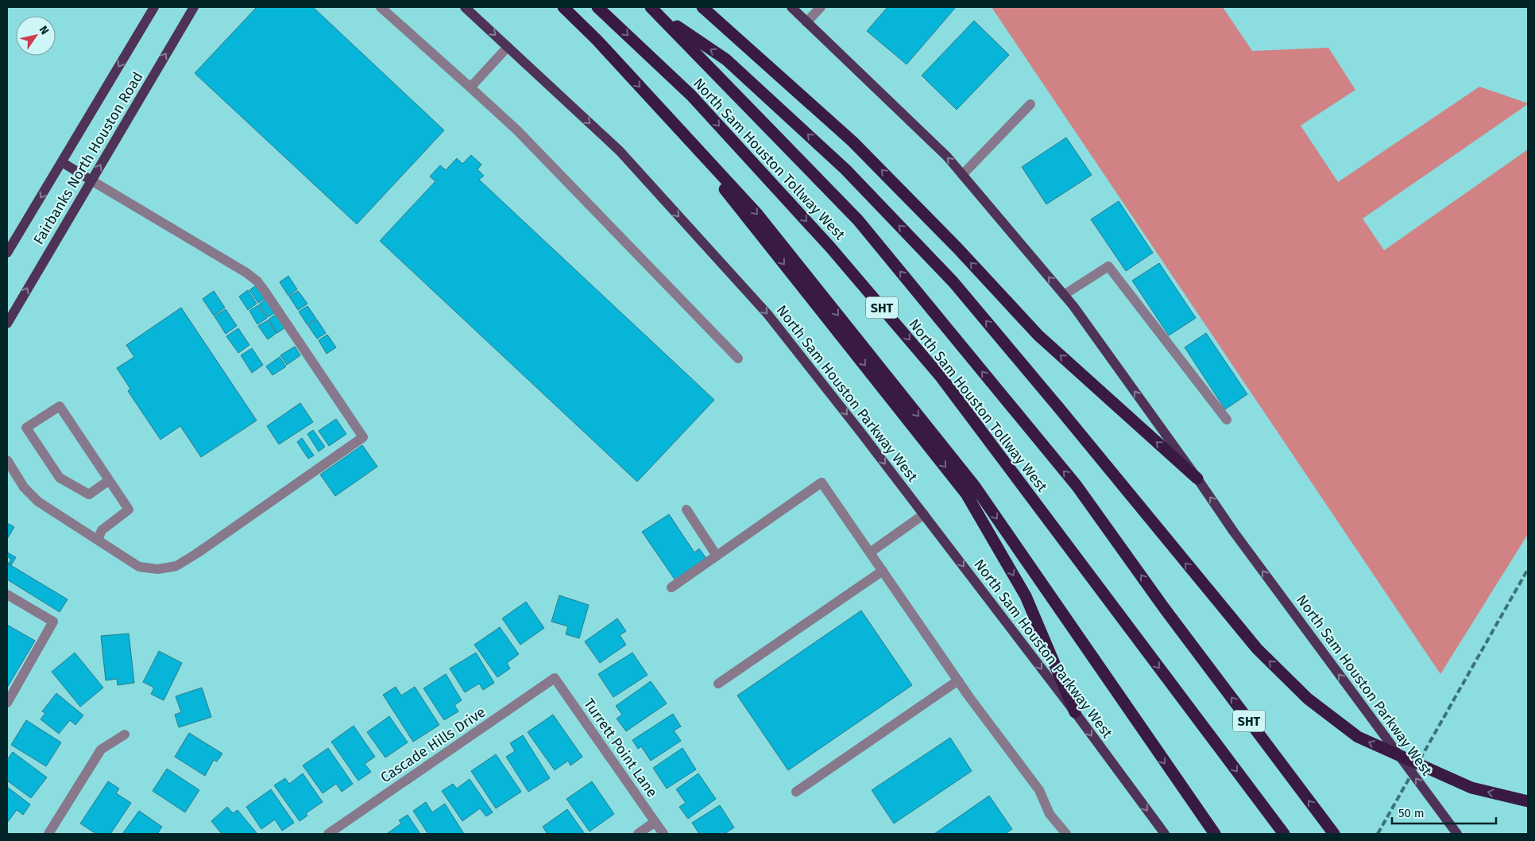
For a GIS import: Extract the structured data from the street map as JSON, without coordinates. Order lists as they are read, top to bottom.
{
  "streets": {
    "highway": ["North Sam Houston Tollway West", "SHT"],
    "main road": ["Fairbanks North Houston Road", "North Sam Houston Parkway West"],
    "street": ["Cascade Hills Drive", "Turrett Point Lane"]
  },
  "crossings": [
    ["Cascade Hills Drive", "Turrett Point Lane"]
  ],
  "scale_bar": "50 m",
  "north": "top right"
}
